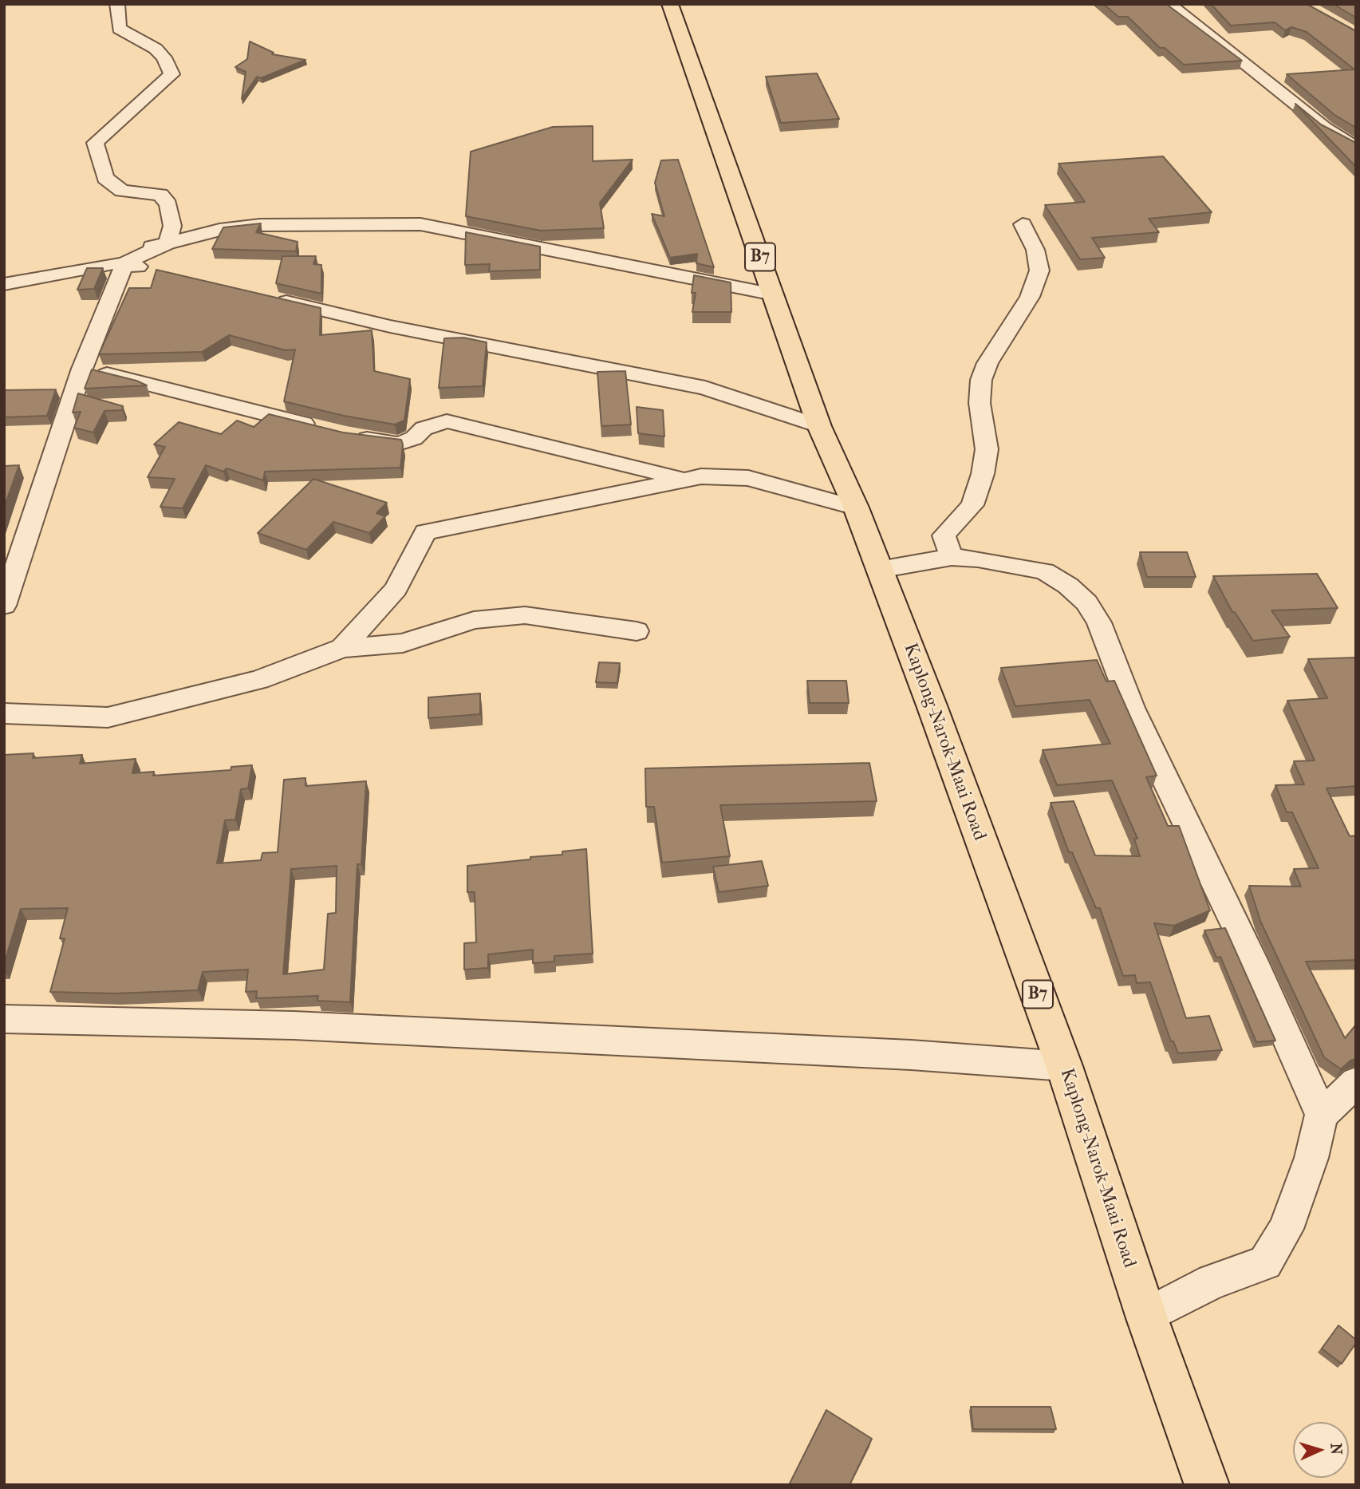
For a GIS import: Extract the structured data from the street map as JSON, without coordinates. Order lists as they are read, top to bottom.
{
  "streets": {
    "highway": ["B7", "Kaplong-Narok-Maai Road"]
  },
  "north": "right"
}
